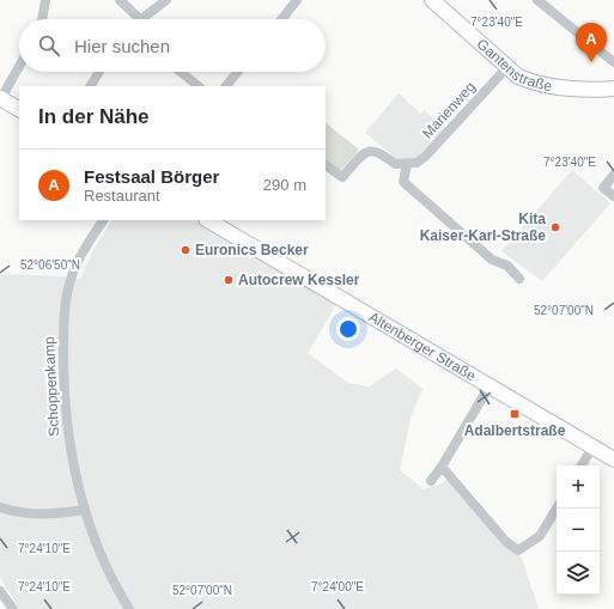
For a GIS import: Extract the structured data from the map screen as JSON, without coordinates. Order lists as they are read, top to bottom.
{
  "streets": {
    "main road": ["Gantenstraße", "Altenberger Straße"],
    "street": ["Marienweg", "Schoppenkamp"]
  },
  "crossings": [
    ["Gantenstraße", "Marienweg"]
  ],
  "places": {
    "other": ["Kita Kaiser-Karl-Straße", "Euronics Becker", "Autocrew Kessler"],
    "transit": ["Adalbertstraße"]
  },
  "page": {
    "search": "Hier suchen",
    "pins": "A",
    "heading": "In der Nähe",
    "list": [
      {
        "mark": "A",
        "name": "Festsaal Börger",
        "note": "Restaurant",
        "value": "290 m"
      }
    ],
    "map_buttons": ["+", "−"]
  },
  "coordinates": [
    "7°23'40\"E",
    "52°06'50\"N",
    "52°07'00\"N",
    "7°24'10\"E",
    "7°24'00\"E"
  ]
}
